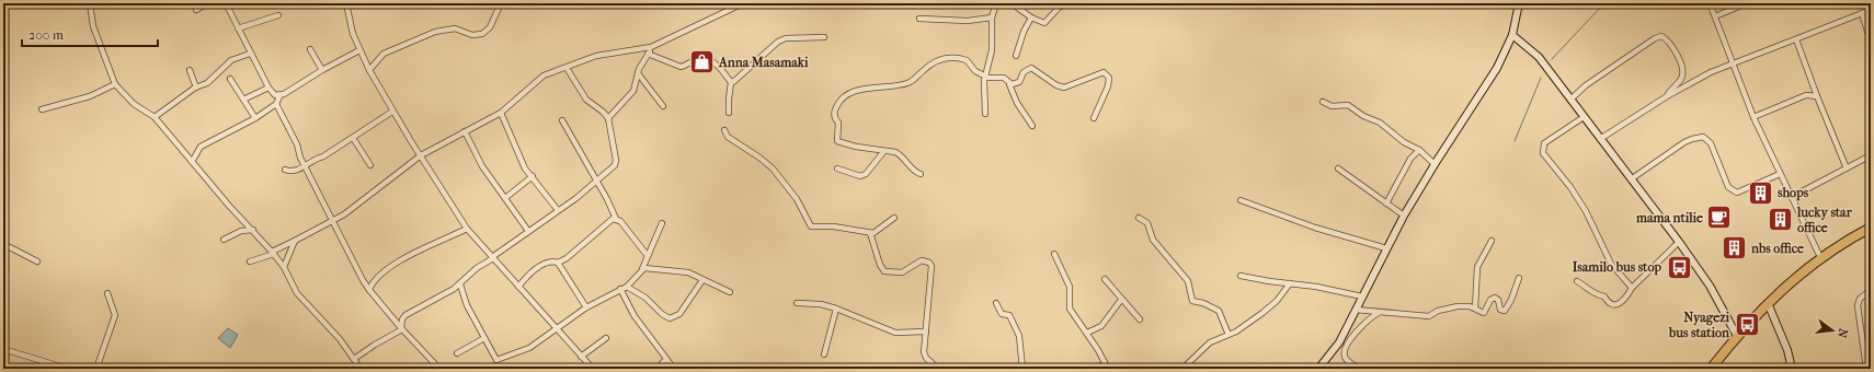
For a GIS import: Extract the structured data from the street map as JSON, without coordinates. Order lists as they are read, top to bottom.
{
  "places": {
    "shop": ["Anna Masamaki"],
    "building": ["shops", "lucky star office", "nbs office"],
    "cafe": ["mama ntilie"],
    "bus stop": ["Isamilo bus stop", "Nyagezi bus station"]
  },
  "scale_bar": "200 m",
  "north": "right"
}
